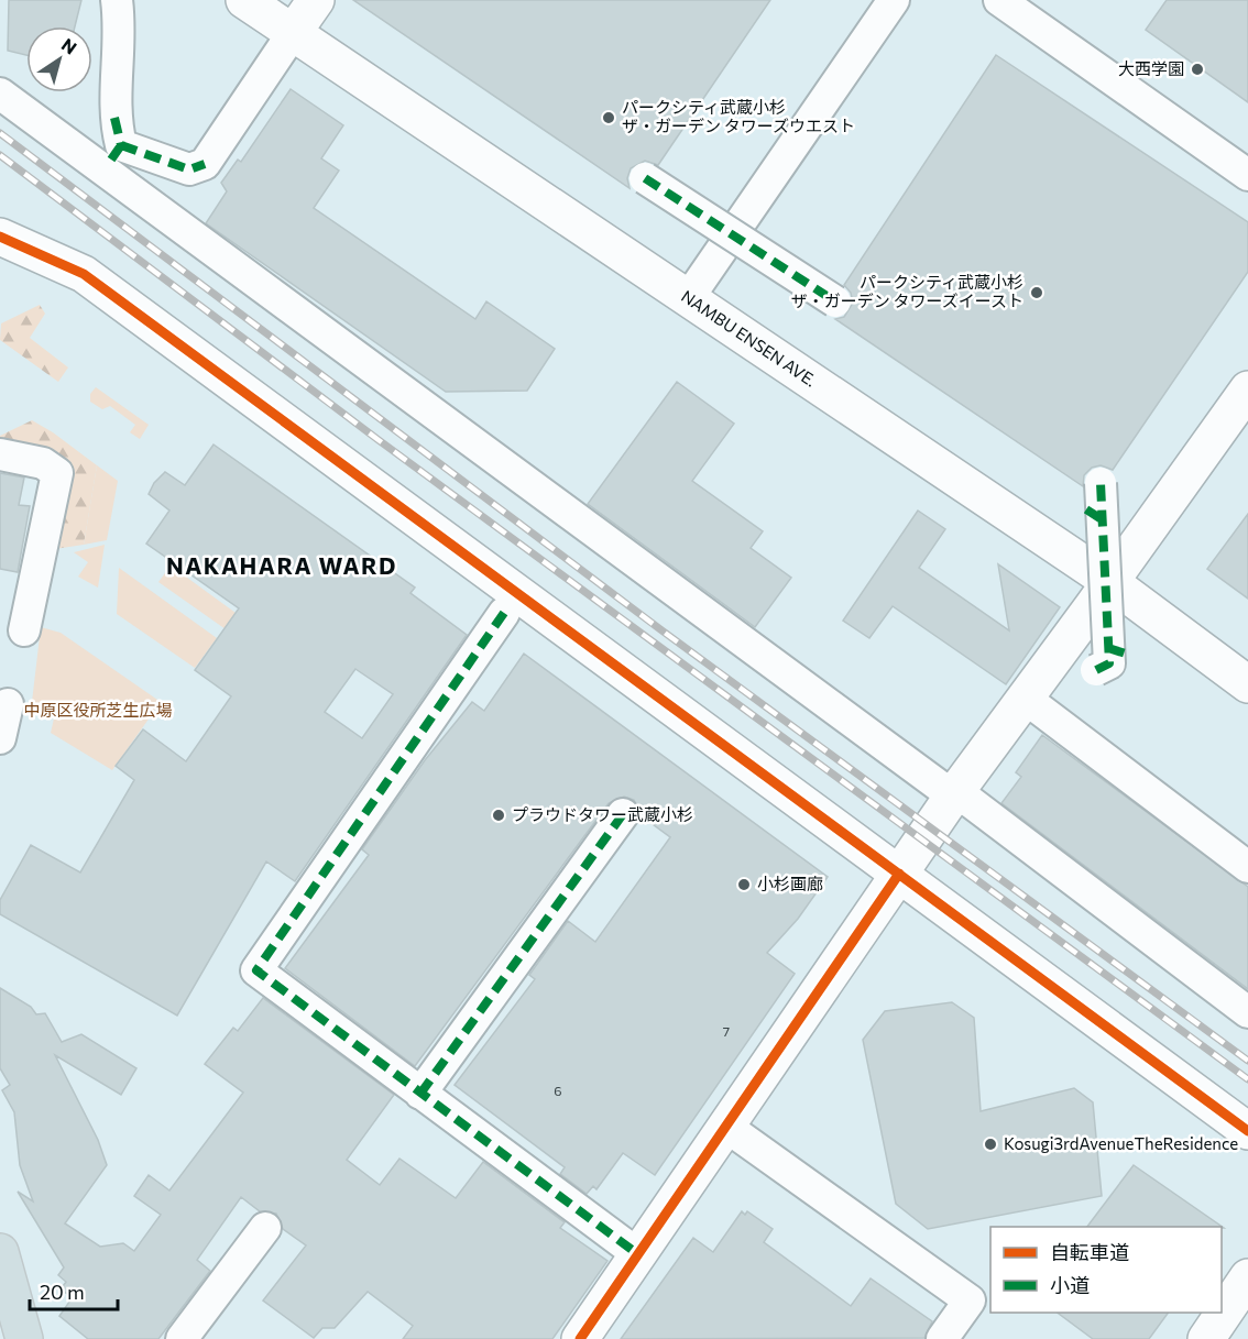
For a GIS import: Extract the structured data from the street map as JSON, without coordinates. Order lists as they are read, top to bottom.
{
  "streets": {
    "street": ["NAMBU ENSEN AVE."]
  },
  "districts": ["NAKAHARA WARD"],
  "parks": ["中原区役所芝生広場"],
  "places": [
    "大西学園",
    "パークシティ武蔵小杉 ザ・ガーデン タワーズウエスト",
    "パークシティ武蔵小杉 ザ・ガーデン タワーズイースト",
    "プラウドタワー武蔵小杉",
    "小杉画廊",
    "Kosugi3rdAvenueTheResidence"
  ],
  "house_numbers": ["7", "6"],
  "legend": ["自転車道", "小道"],
  "scale_bar": "20 m",
  "north": "top right"
}
